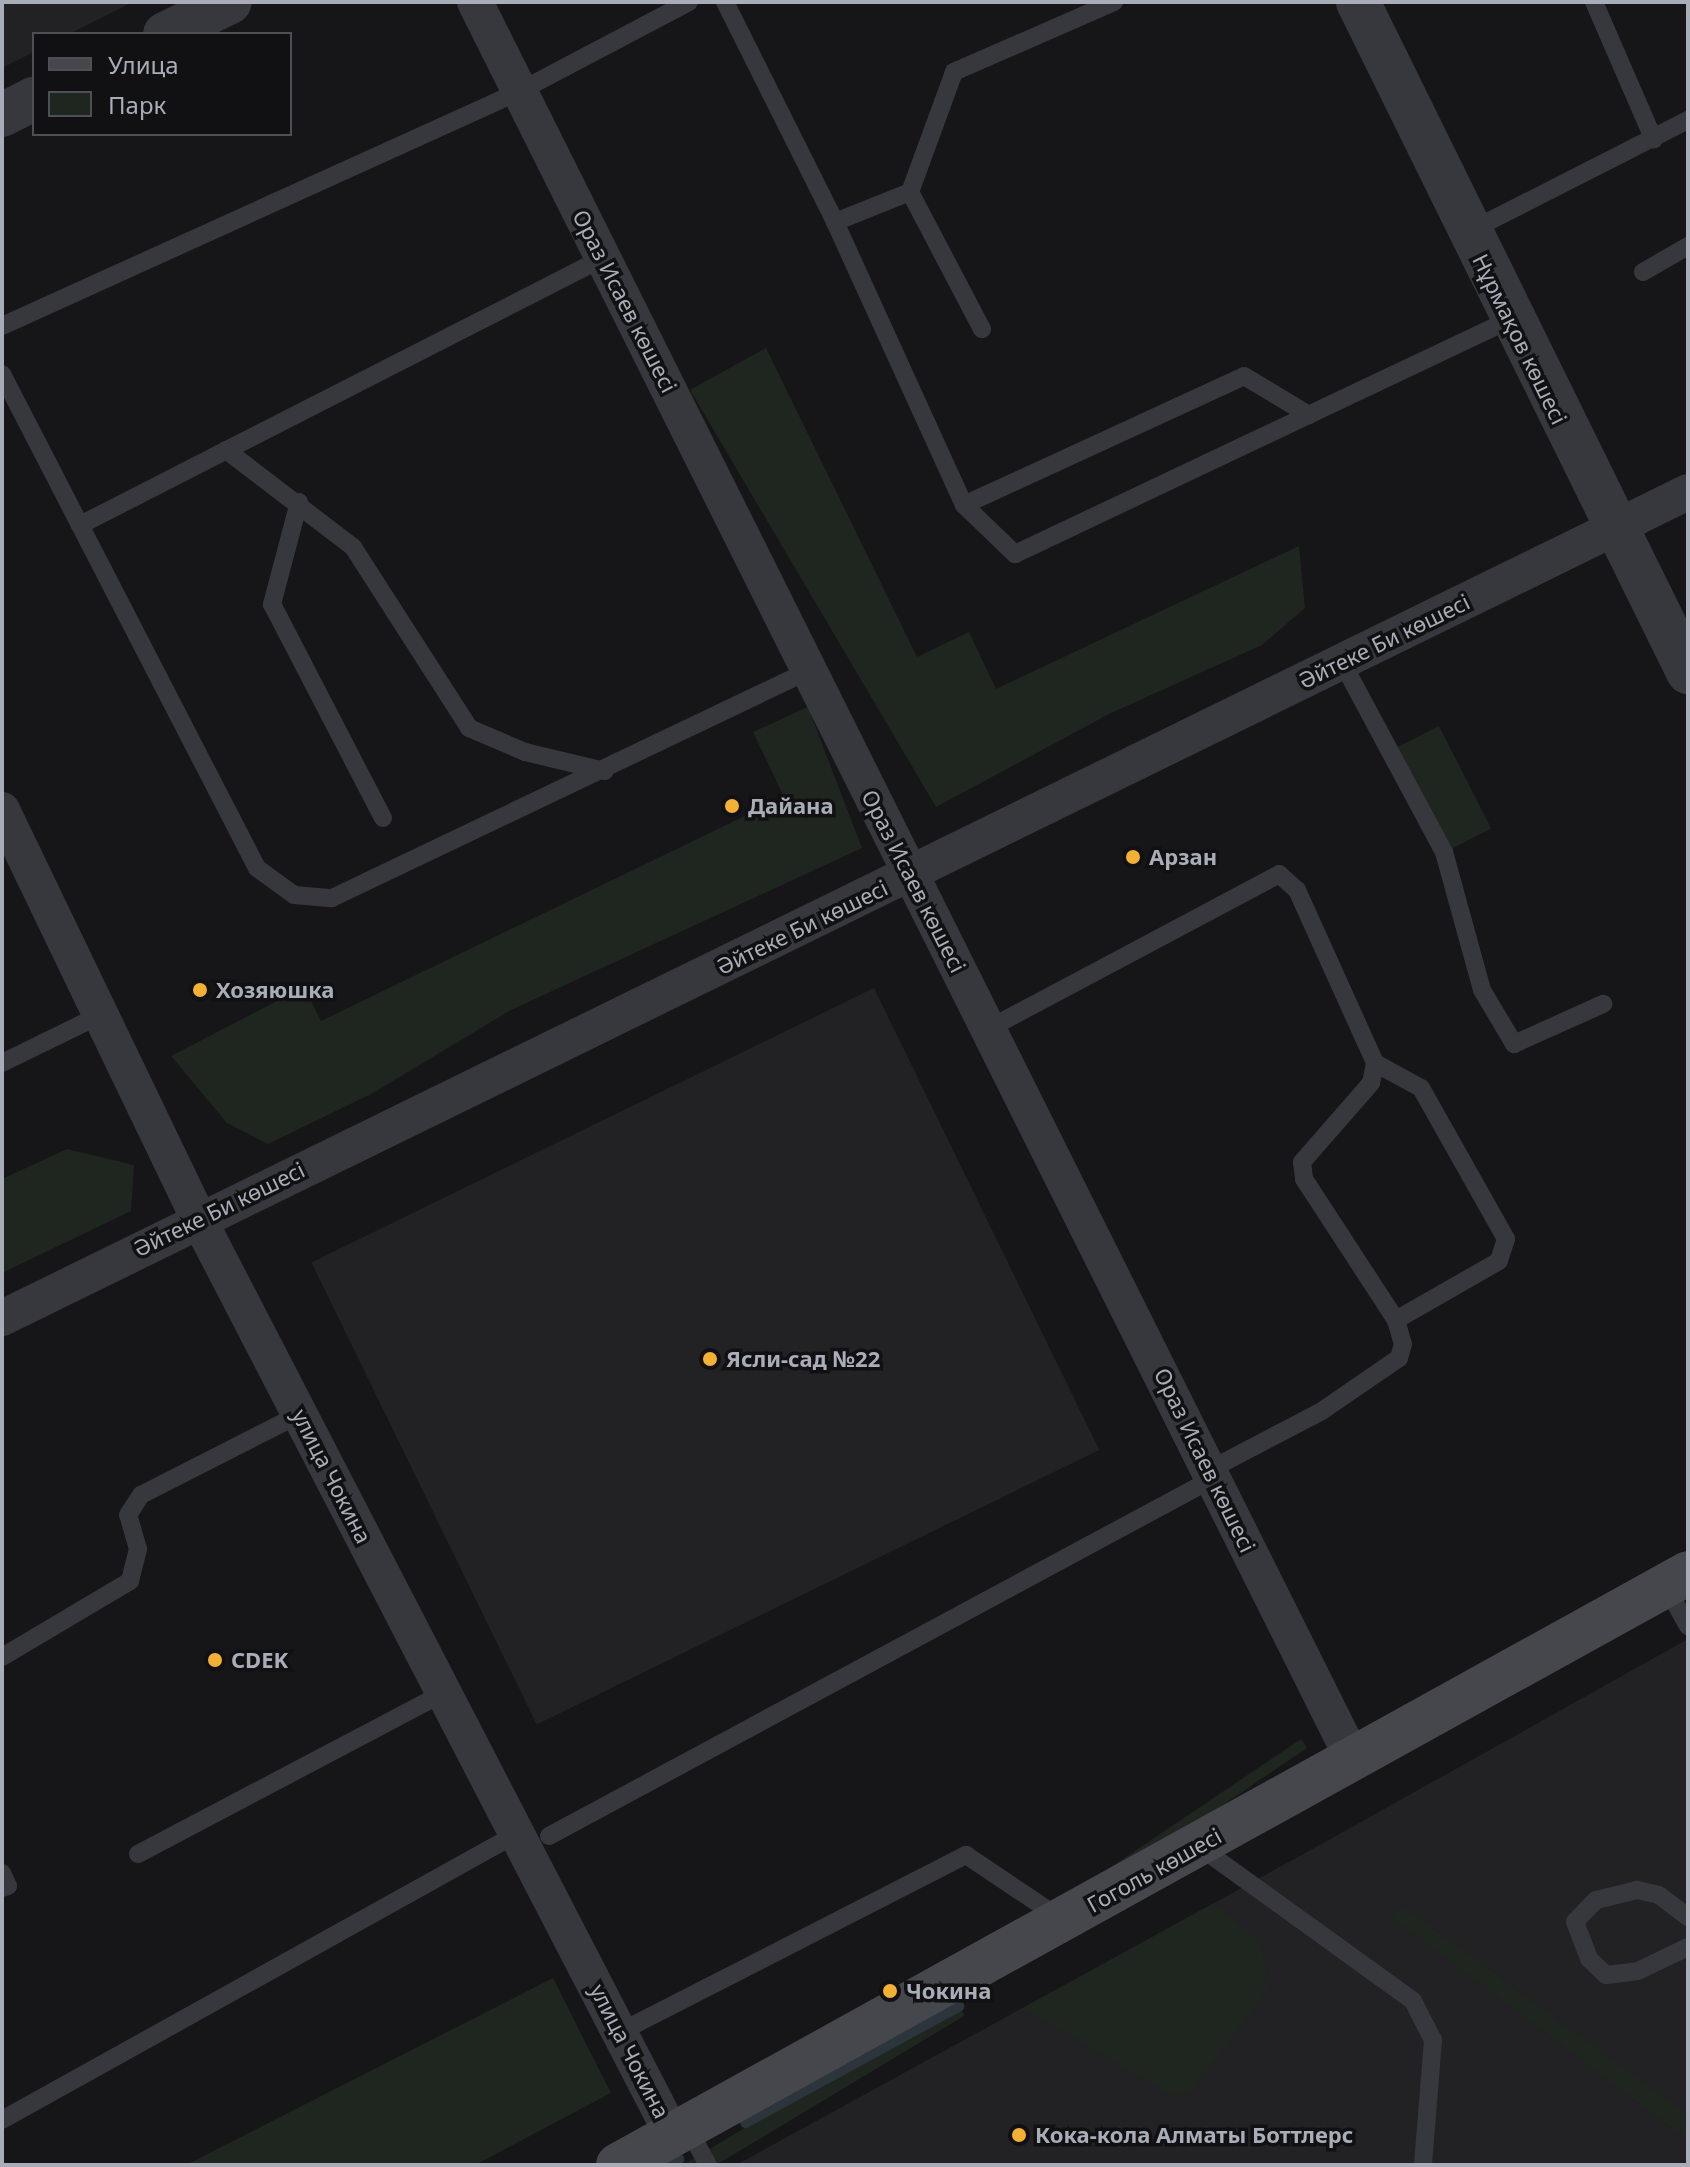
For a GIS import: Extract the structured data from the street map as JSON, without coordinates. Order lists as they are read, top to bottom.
{
  "streets": {
    "main road": ["Гоголь көшесі"],
    "street": [
      "Ораз Исаев көшесі",
      "Нұрмақов көшесі",
      "Әйтеке Би көшесі",
      "улица Чокина"
    ]
  },
  "crossings": [
    ["Ораз Исаев көшесі", "Әйтеке Би көшесі"],
    ["Ораз Исаев көшесі", "Гоголь көшесі"],
    ["Нұрмақов көшесі", "Әйтеке Би көшесі"],
    ["Әйтеке Би көшесі", "улица Чокина"],
    ["улица Чокина", "Гоголь көшесі"]
  ],
  "places": [
    "Дайана",
    "Арзан",
    "Хозяюшка",
    "Ясли-сад №22",
    "CDEK",
    "Чокина",
    "Кока-кола Алматы Боттлерс"
  ],
  "legend": ["Улица", "Парк"]
}
